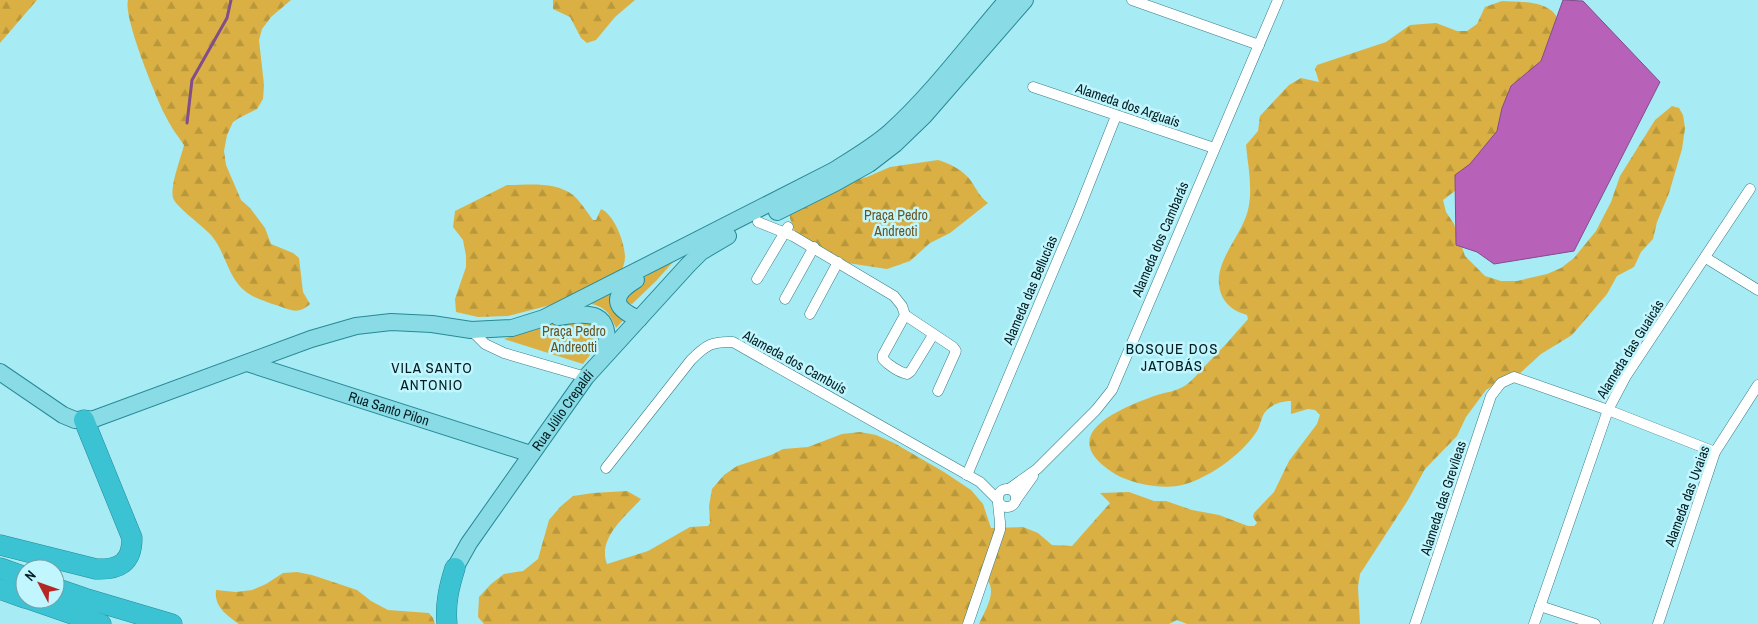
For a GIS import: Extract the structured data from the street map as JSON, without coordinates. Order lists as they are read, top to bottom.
{
  "streets": {
    "main road": ["Rua Santo Pilon", "Rua Júlio Crepaldi"],
    "street": [
      "Alameda dos Arguaís",
      "Alameda dos Cambarás",
      "Alameda das Bellucías",
      "Alameda das Guaicás",
      "Alameda dos Cambuís",
      "Alameda das Uvaias",
      "Alameda das Grevíleas"
    ]
  },
  "crossings": [
    ["Alameda dos Arguaís", "Alameda dos Cambarás"],
    ["Alameda dos Arguaís", "Alameda das Bellucías"],
    ["Alameda dos Cambarás", "Alameda dos Cambuís"],
    ["Alameda das Bellucías", "Alameda dos Cambuís"],
    ["Alameda das Guaicás", "Alameda das Grevíleas"],
    ["Rua Santo Pilon", "Rua Júlio Crepaldi"]
  ],
  "districts": ["BOSQUE DOS JATOBÁS", "VILA SANTO ANTONIO"],
  "parks": ["Praça Pedro Andreoti", "Praça Pedro Andreotti"],
  "north": "top left"
}
